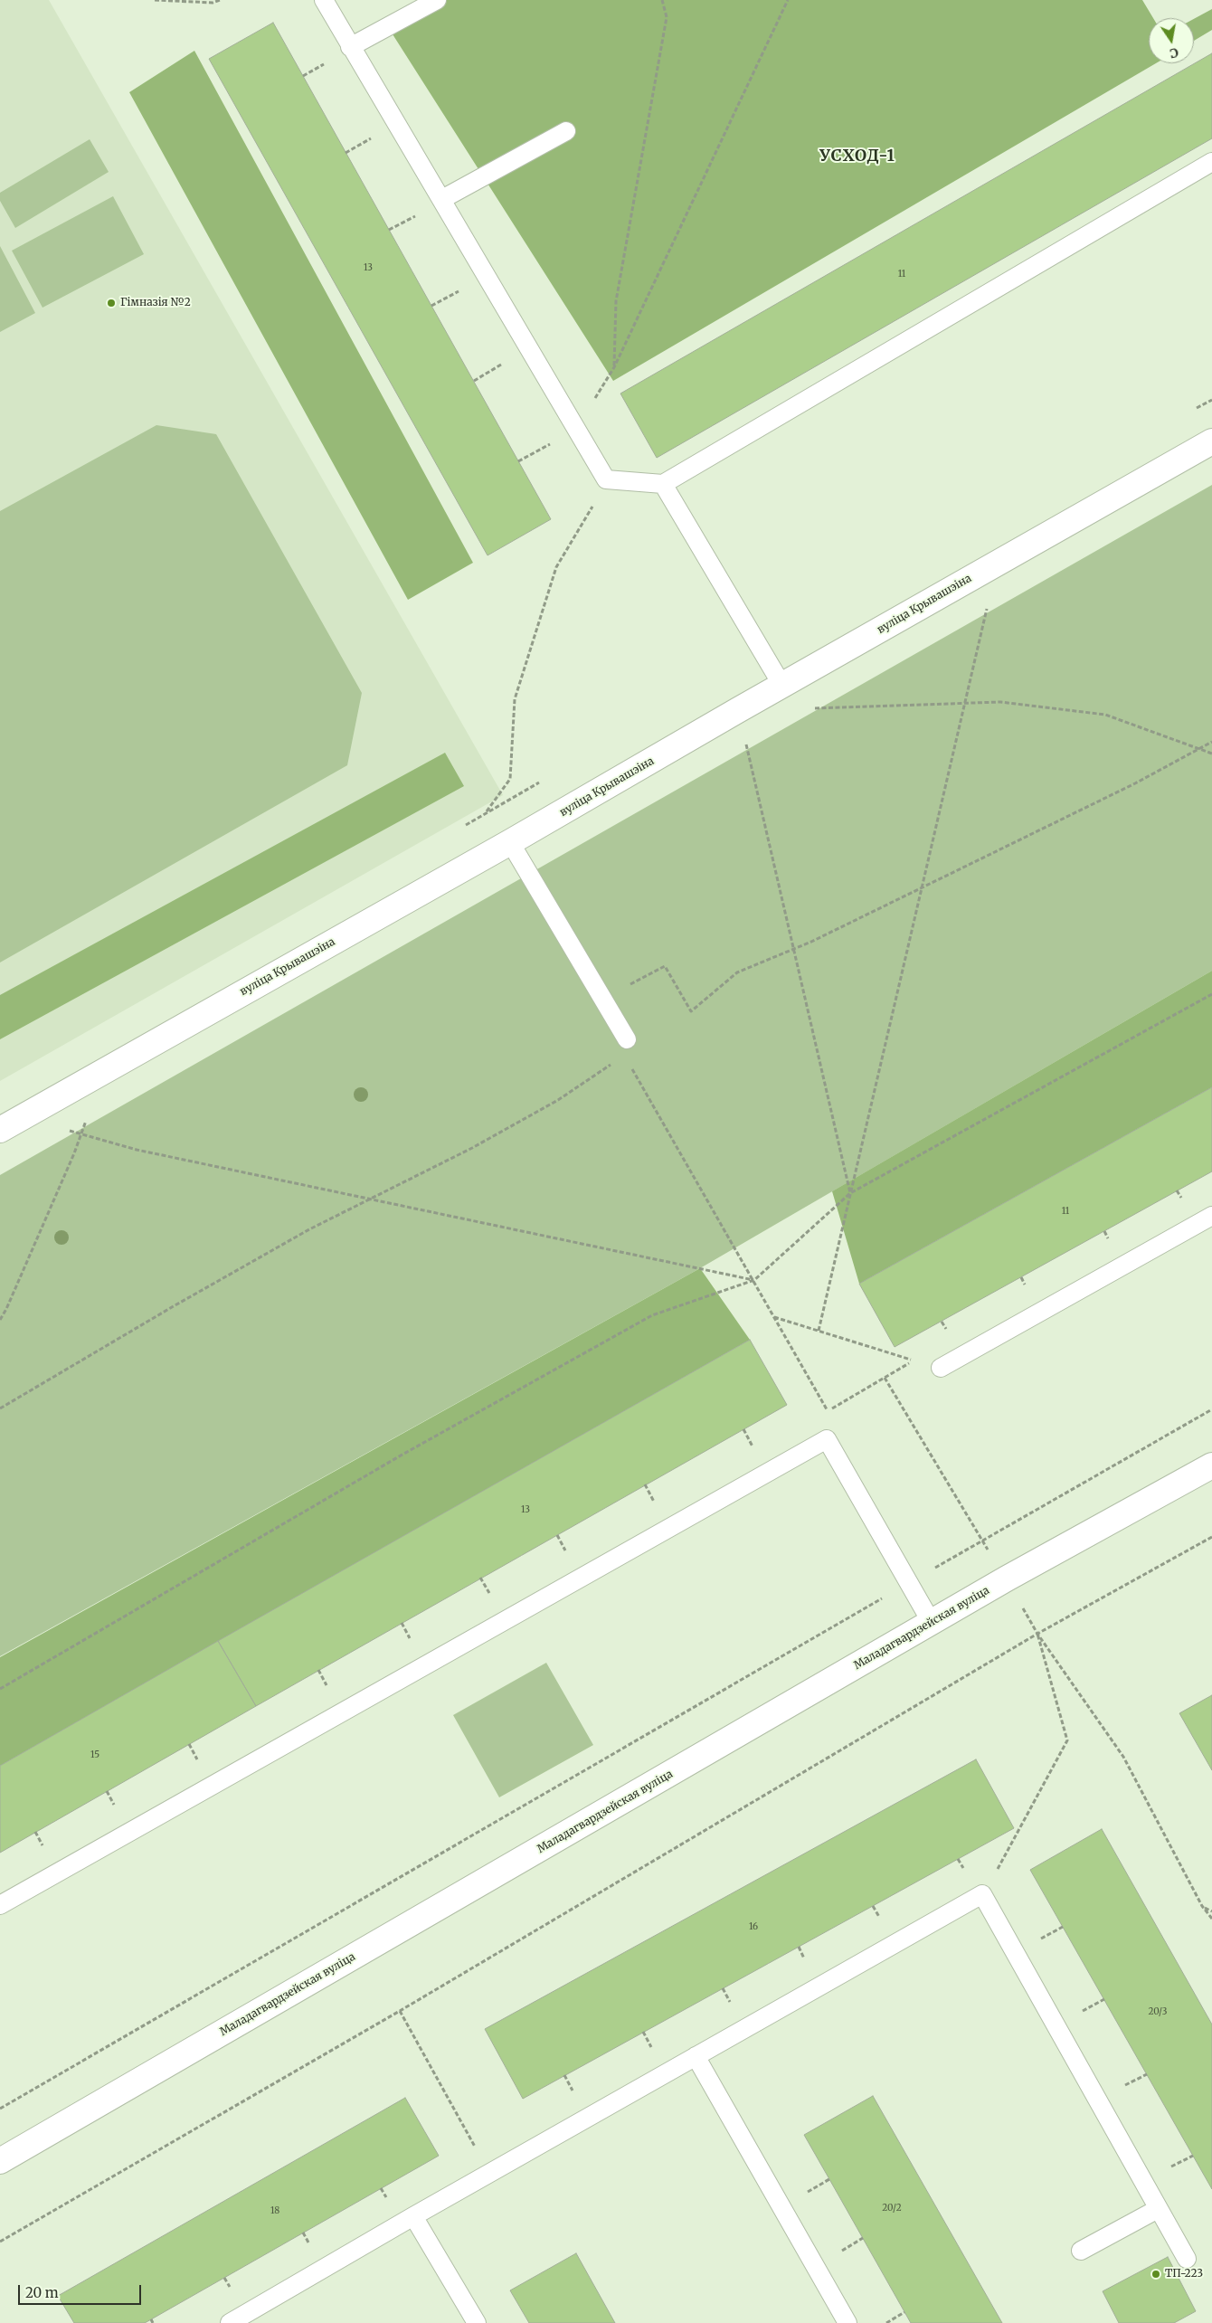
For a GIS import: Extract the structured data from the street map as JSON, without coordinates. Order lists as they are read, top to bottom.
{
  "streets": {
    "street": ["вуліца Крывашэіна", "Маладагвардзейская вуліца"]
  },
  "districts": ["УСХОД-1"],
  "places": ["Гімназія №2", "ТП-223"],
  "house_numbers": [
    "13",
    "11",
    "11",
    "13",
    "15",
    "16",
    "20/3",
    "20/2",
    "18"
  ],
  "scale_bar": "20 m",
  "north": "bottom"
}
